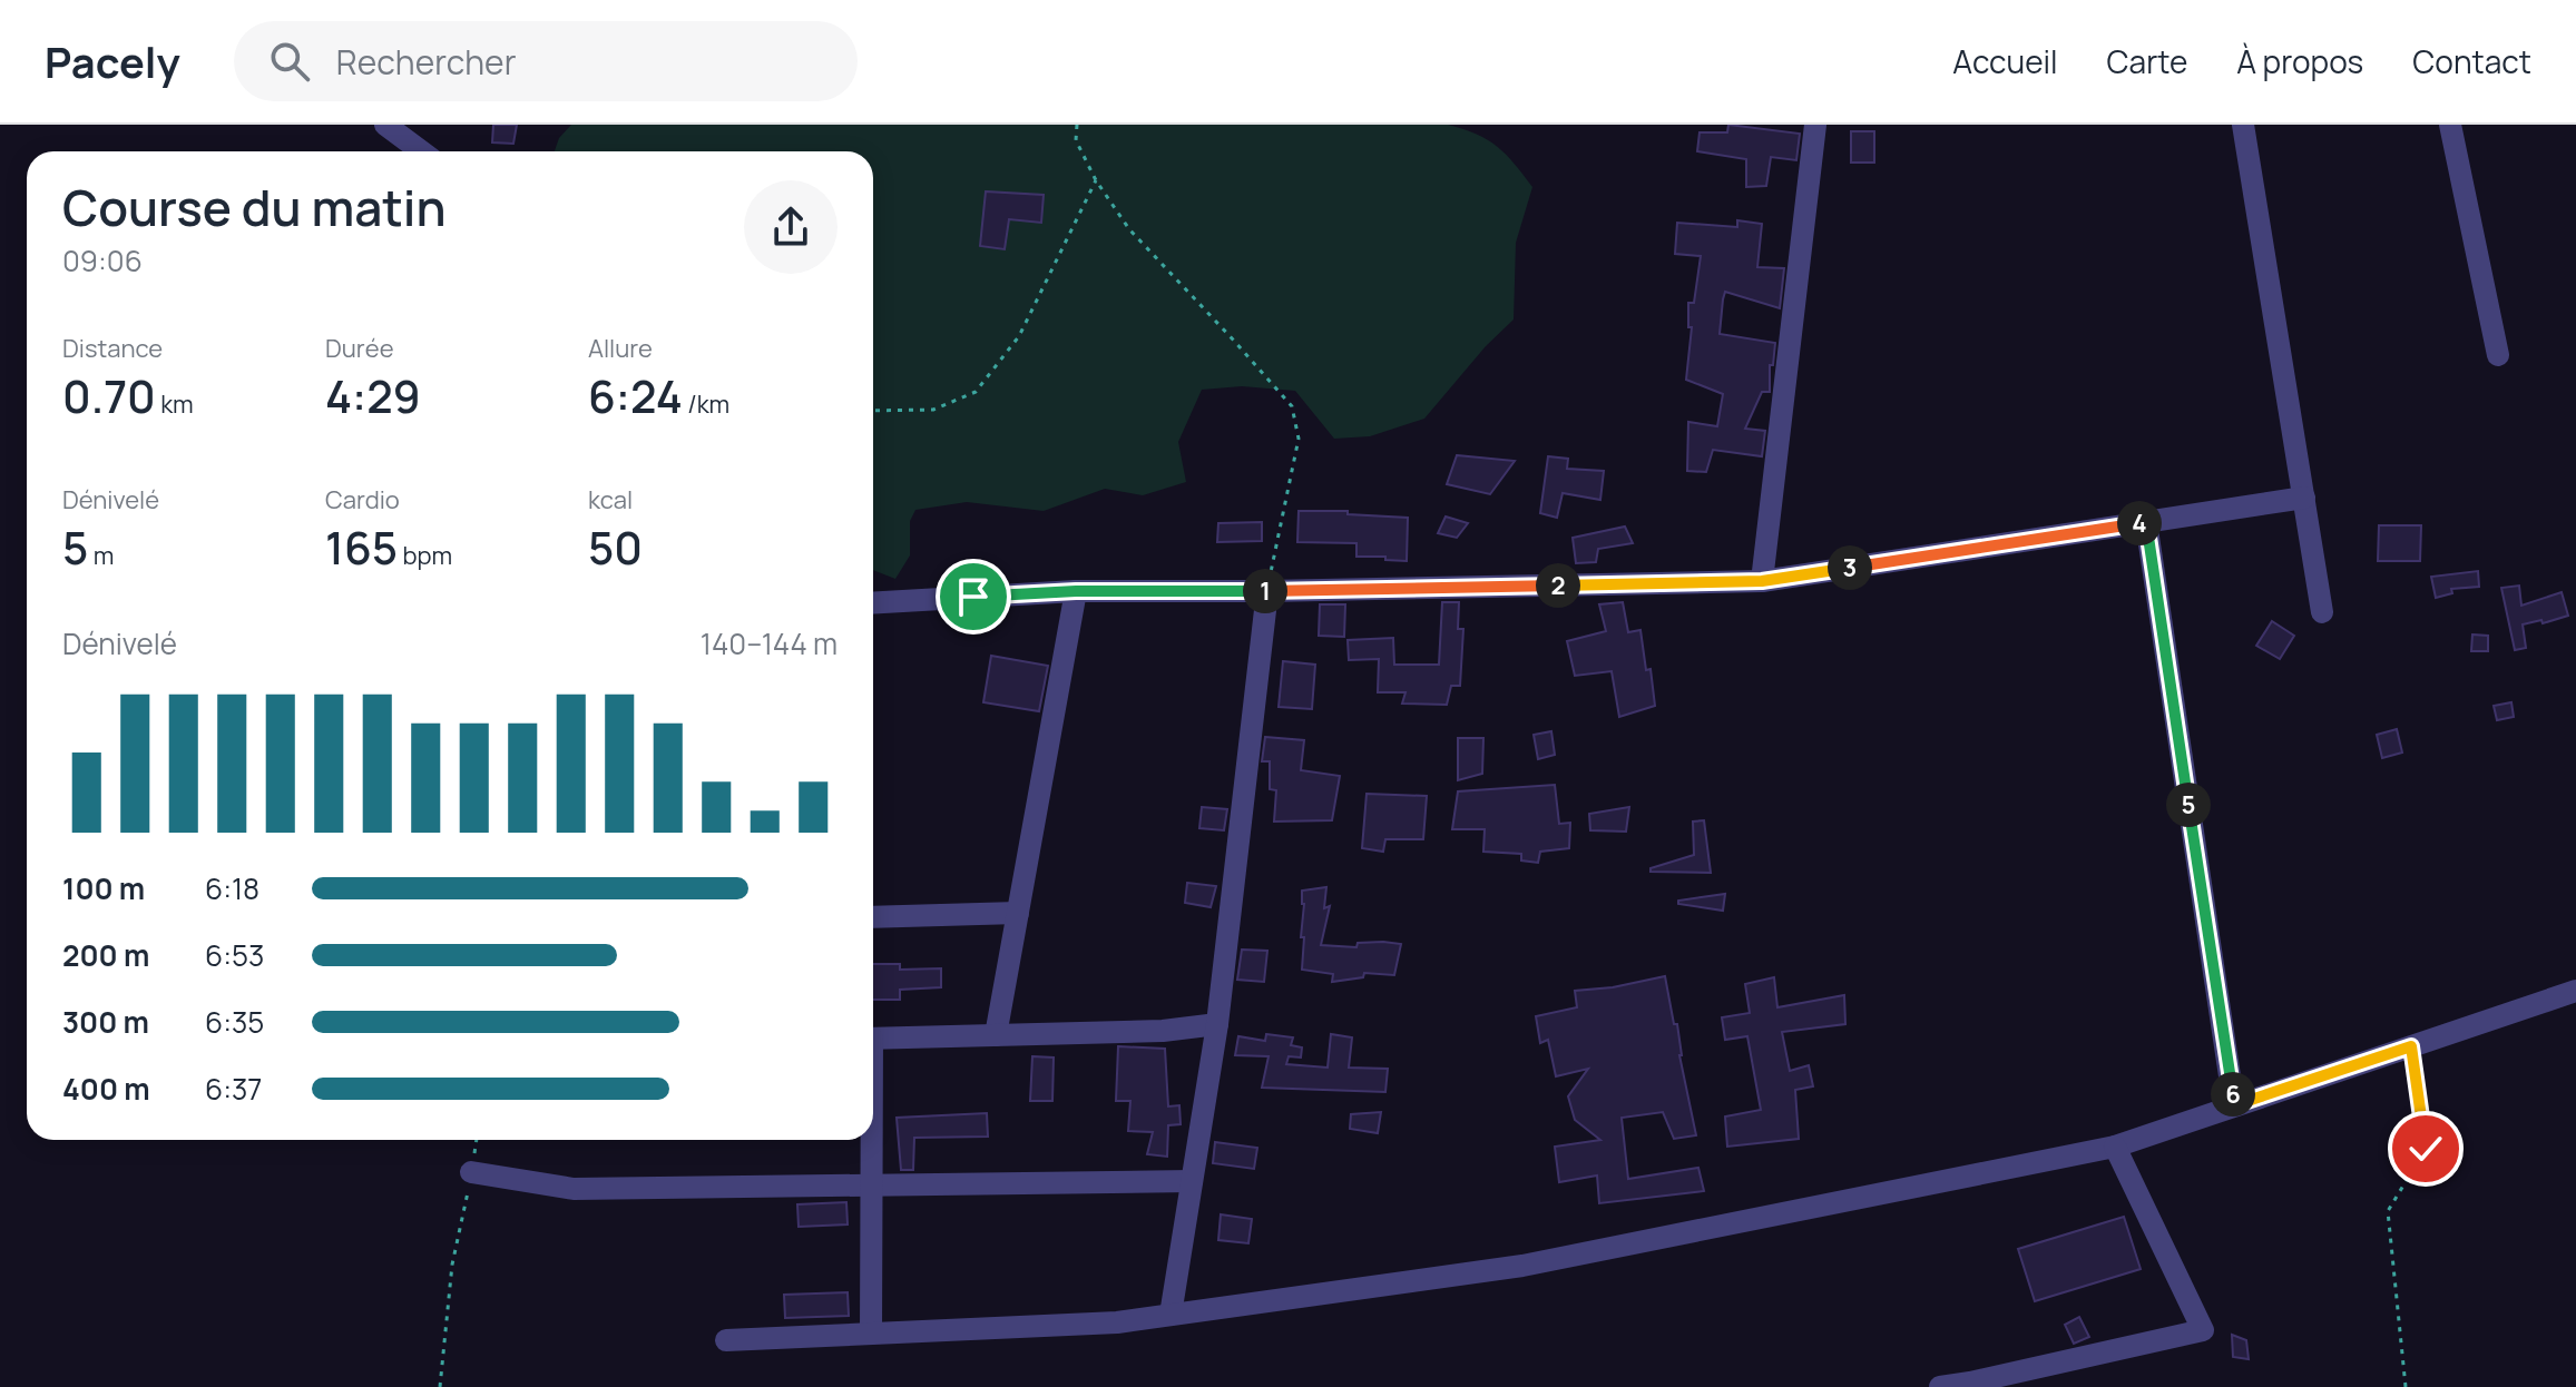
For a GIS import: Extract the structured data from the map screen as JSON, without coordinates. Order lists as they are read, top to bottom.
{
  "page": {
    "header": "Pacely",
    "search": "Rechercher",
    "nav": [
      "Accueil",
      "Carte",
      "À propos",
      "Contact"
    ],
    "heading": ["Course du matin", "09:06"],
    "stats": [
      ["Distance", "0.70 km"],
      ["Durée", "4:29"],
      ["Allure", "6:24 /km"],
      ["Dénivelé", "5 m"],
      ["Cardio", "165 bpm"],
      ["kcal", "50"]
    ],
    "pins": [
      "4",
      "3",
      "2",
      "1",
      "5",
      "6"
    ],
    "chart": ["Dénivelé", "140–144 m"],
    "list": [
      {
        "name": "100 m",
        "note": "6:18"
      },
      {
        "name": "200 m",
        "note": "6:53"
      },
      {
        "name": "300 m",
        "note": "6:35"
      },
      {
        "name": "400 m",
        "note": "6:37"
      }
    ]
  }
}
